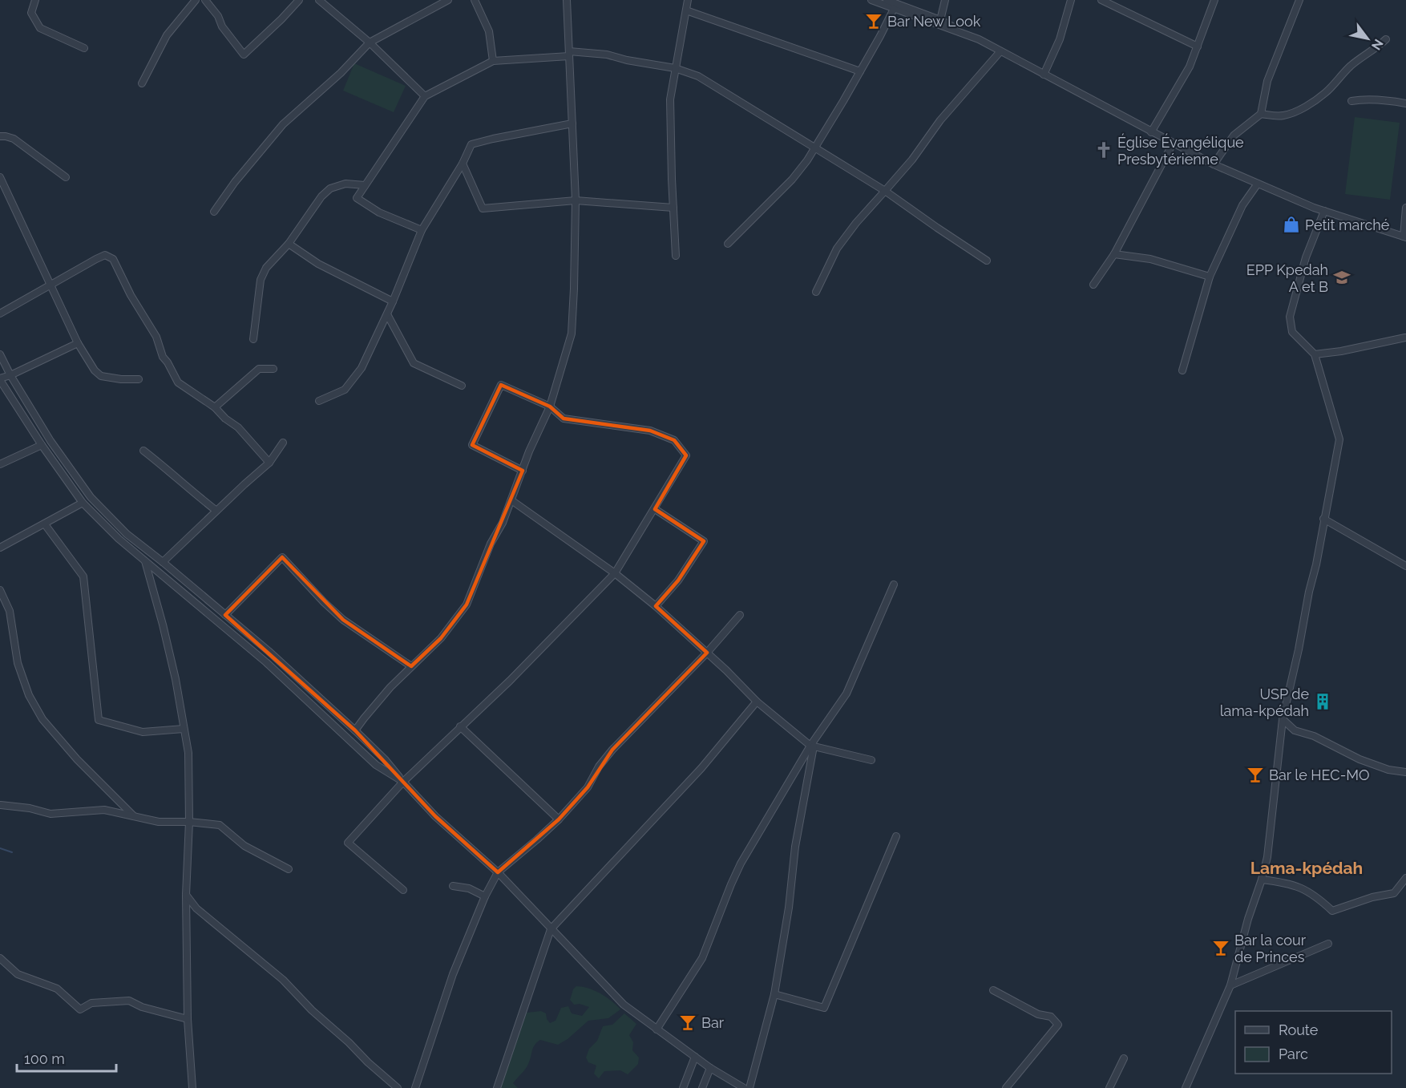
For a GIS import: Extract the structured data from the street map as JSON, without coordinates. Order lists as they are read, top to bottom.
{
  "districts": ["Lama-kpédah"],
  "places": {
    "bar": [
      "Bar New Look",
      "Bar le HEC-MO",
      "Bar la cour de Princes",
      "Bar"
    ],
    "church": ["Église Évangélique Presbytérienne"],
    "shop": ["Petit marché"],
    "school or university": ["EPP Kpedah A et B"],
    "building": ["USP de lama-kpédah"]
  },
  "legend": ["Route", "Parc"],
  "scale_bar": "100 m",
  "north": "bottom right"
}
